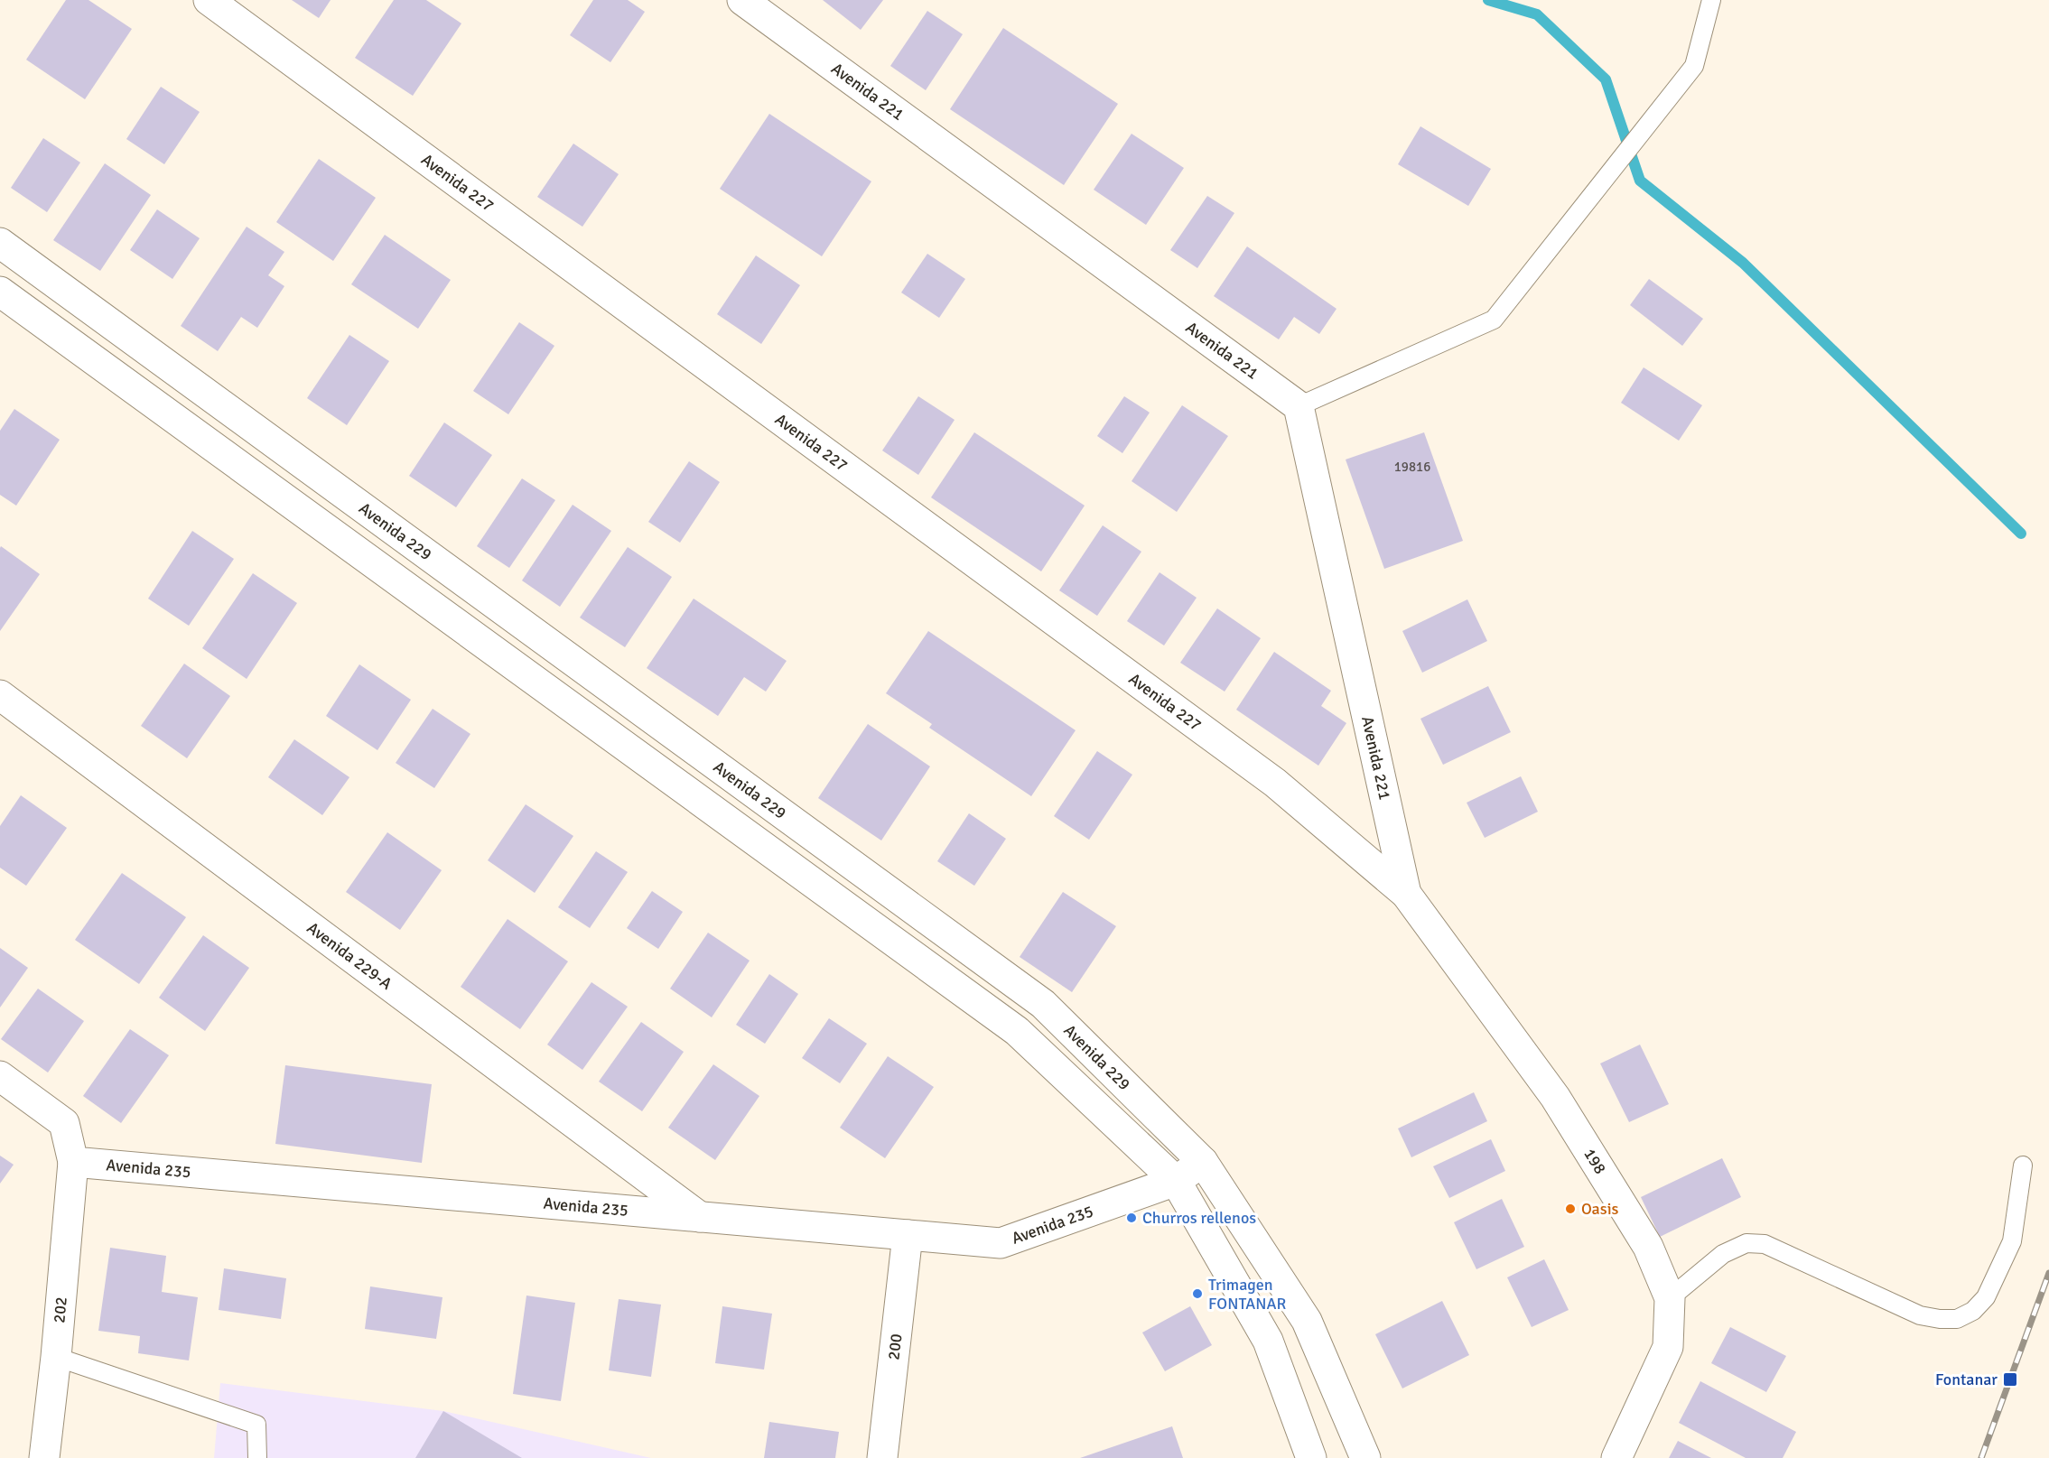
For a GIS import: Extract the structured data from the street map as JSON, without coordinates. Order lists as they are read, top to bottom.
{
  "streets": {
    "street": [
      "Avenida 221",
      "Avenida 227",
      "Avenida 229",
      "Avenida 229-A",
      "198",
      "Avenida 235",
      "202",
      "200"
    ]
  },
  "crossings": [
    ["Avenida 221", "Avenida 227"],
    ["Avenida 221", "198"],
    ["Avenida 227", "198"],
    ["Avenida 229", "Avenida 235"],
    ["Avenida 229-A", "Avenida 235"],
    ["Avenida 235", "202"],
    ["Avenida 235", "200"]
  ],
  "places": {
    "other": ["Oasis", "Churros rellenos", "Trimagen FONTANAR"],
    "transit": ["Fontanar"]
  },
  "house_numbers": ["19816"]
}
